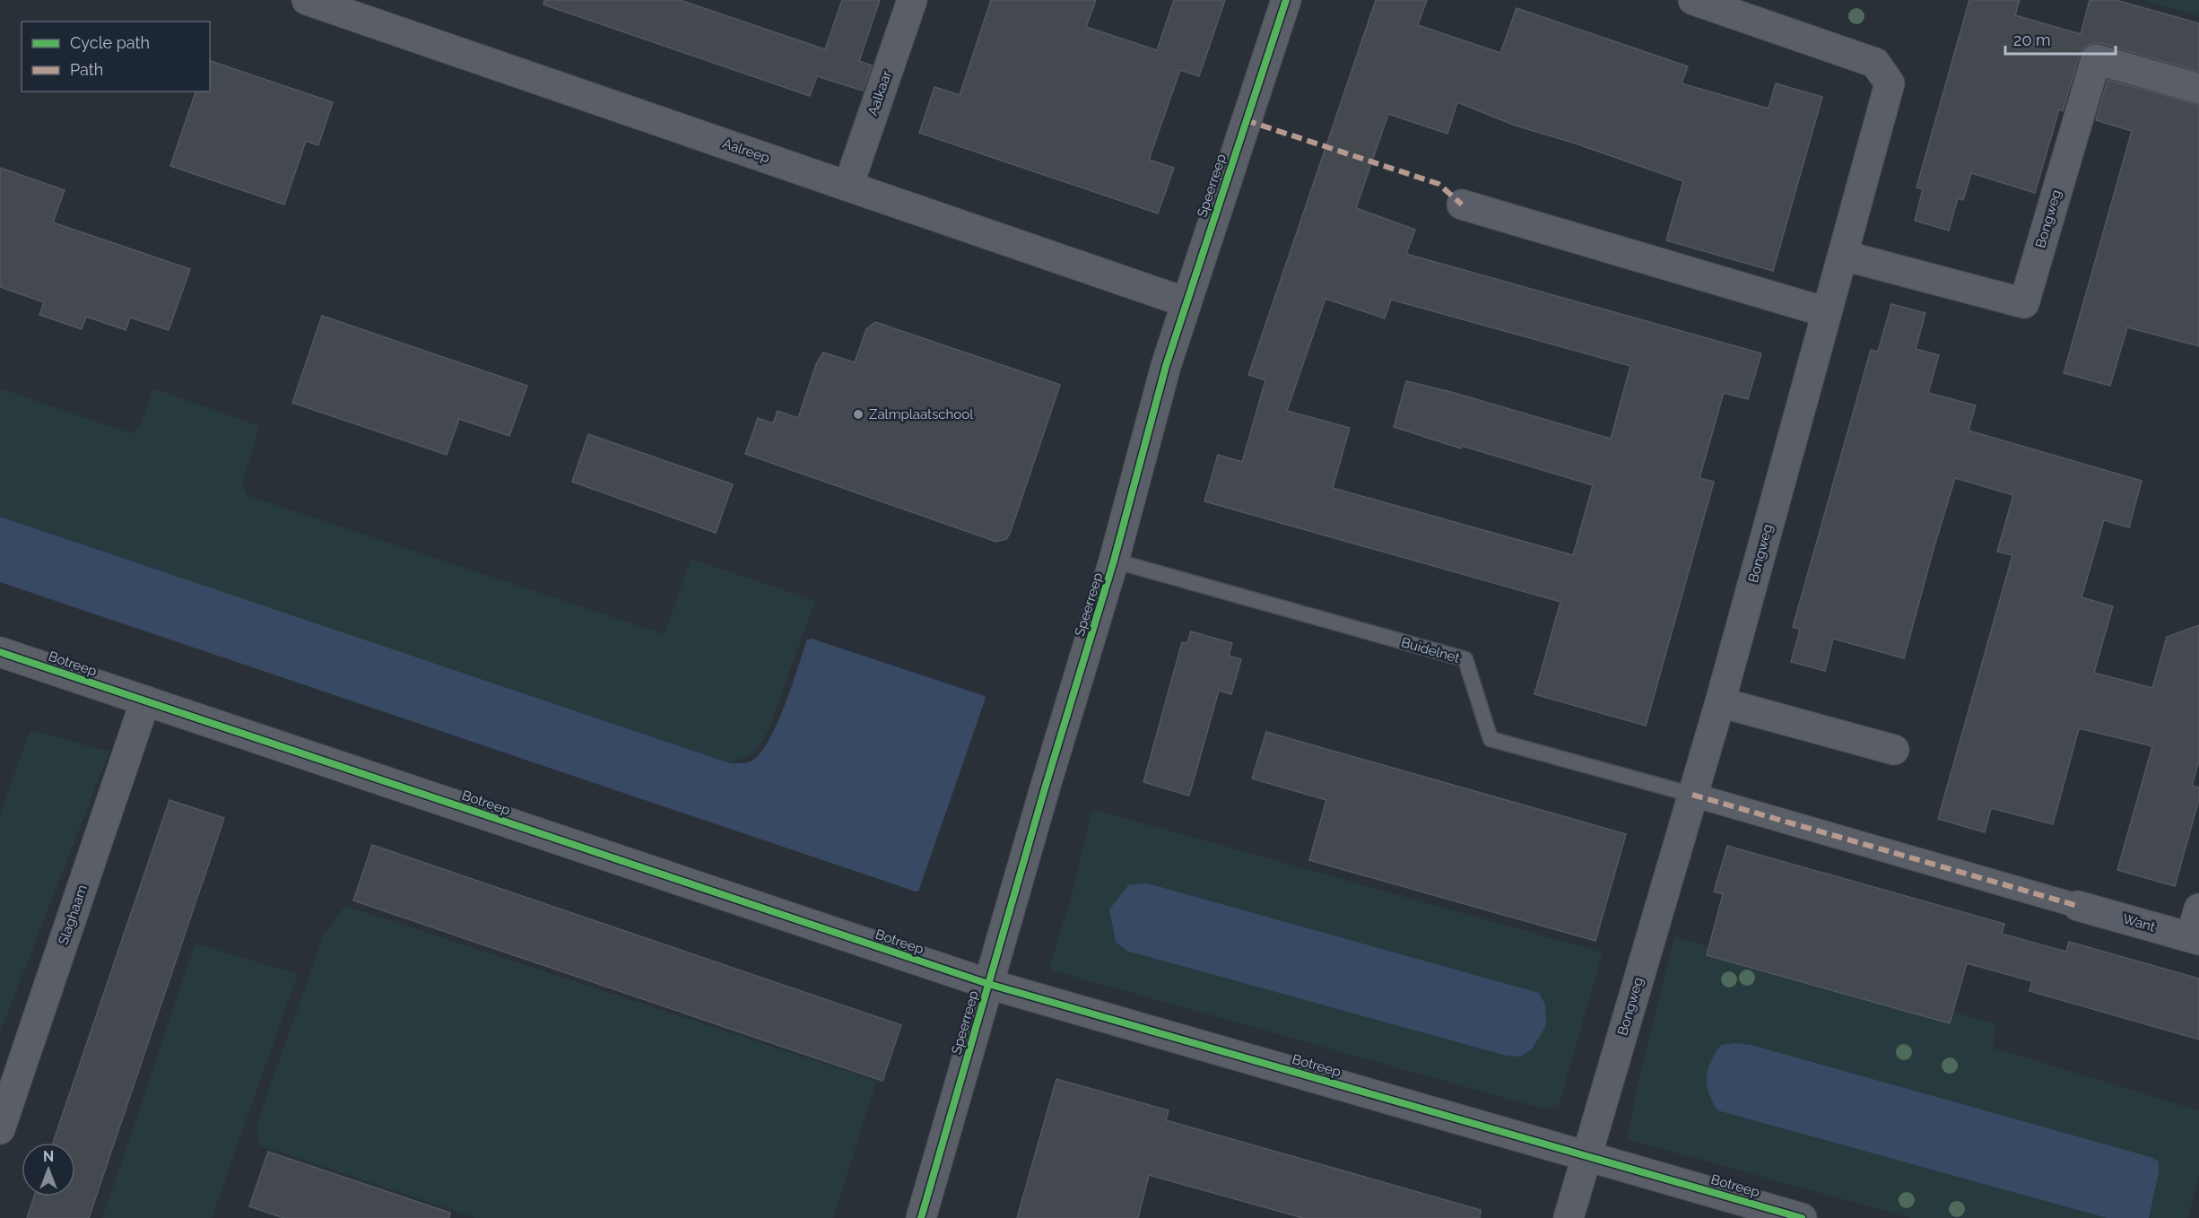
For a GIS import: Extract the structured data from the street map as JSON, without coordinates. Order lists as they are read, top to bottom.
{
  "streets": {
    "street": [
      "Aalkaar",
      "Aalreep",
      "Speerreep",
      "Bongweg",
      "Botreep",
      "Slaghaam",
      "Want"
    ],
    "lane": ["Buidelnet"]
  },
  "crossings": [
    ["Aalkaar", "Aalreep"],
    ["Aalreep", "Speerreep"],
    ["Speerreep", "Buidelnet"],
    ["Speerreep", "Botreep"],
    ["Bongweg", "Buidelnet"],
    ["Bongweg", "Botreep"],
    ["Botreep", "Slaghaam"]
  ],
  "places": ["Zalmplaatschool"],
  "legend": ["Cycle path", "Path"],
  "scale_bar": "20 m",
  "north": "top"
}
